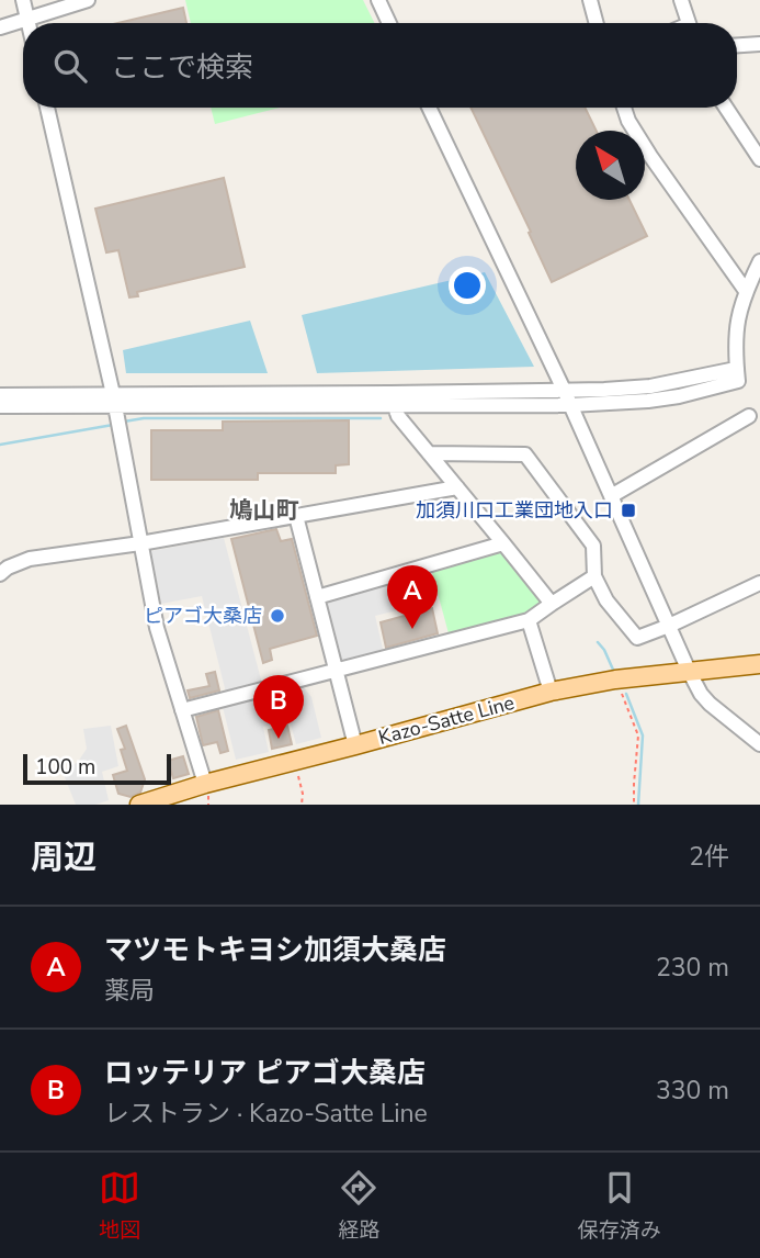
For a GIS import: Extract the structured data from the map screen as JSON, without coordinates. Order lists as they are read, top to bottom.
{
  "streets": {
    "main road": ["Kazo-Satte Line"]
  },
  "districts": ["鳩山町"],
  "places": {
    "transit": ["加須川口工業団地入口"],
    "other": ["ピアゴ大桑店"]
  },
  "scale_bar": "100 m",
  "north": "top left",
  "page": {
    "search": "ここで検索",
    "pins": ["A", "B"],
    "scale": "100 m",
    "heading": ["周辺", "2件"],
    "list": [
      {
        "mark": "A",
        "name": "マツモトキヨシ加須大桑店",
        "note": "薬局",
        "value": "230 m"
      },
      {
        "mark": "B",
        "name": "ロッテリア ピアゴ大桑店",
        "note": "レストラン · Kazo-Satte Line",
        "value": "330 m"
      }
    ],
    "nav": ["地図", "経路", "保存済み"]
  }
}
